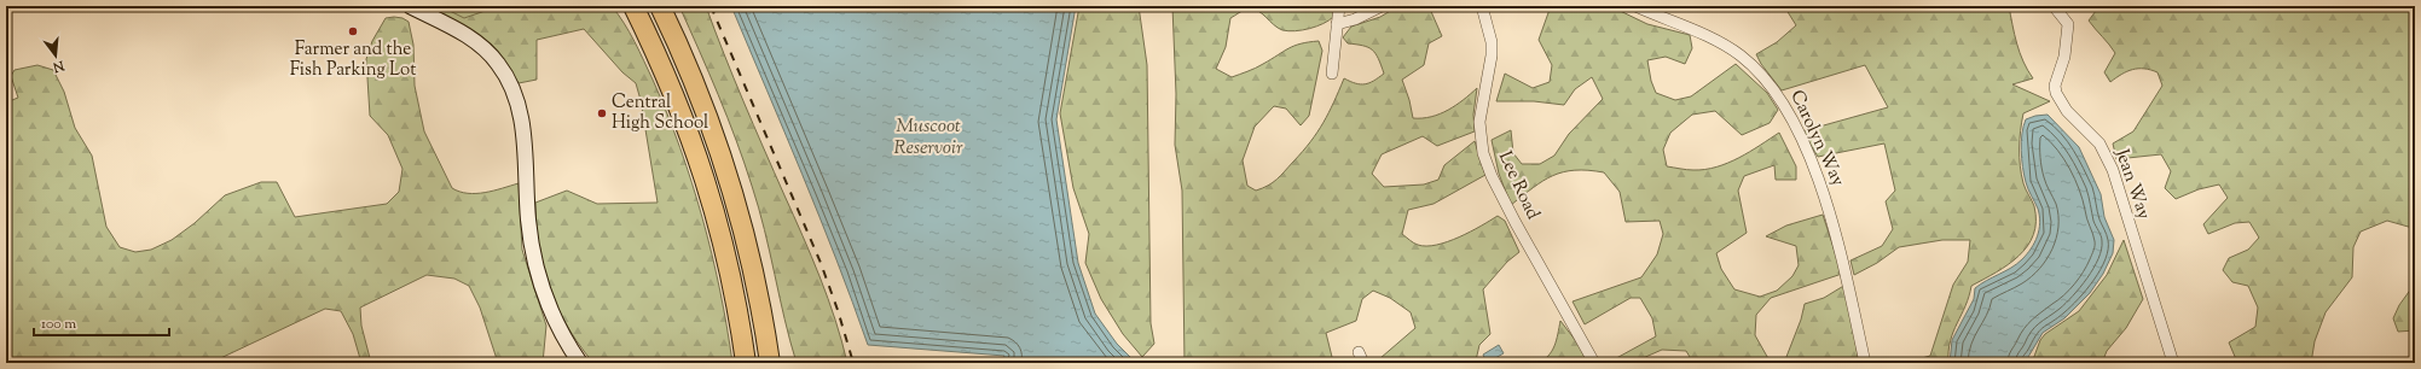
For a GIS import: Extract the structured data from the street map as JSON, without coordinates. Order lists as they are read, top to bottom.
{
  "streets": {
    "street": ["Carolyn Way", "Jean Way", "Lee Road"]
  },
  "water": ["Muscoot Reservoir"],
  "places": ["Farmer and the Fish Parking Lot", "Central High School"],
  "scale_bar": "100 m",
  "north": "bottom"
}
